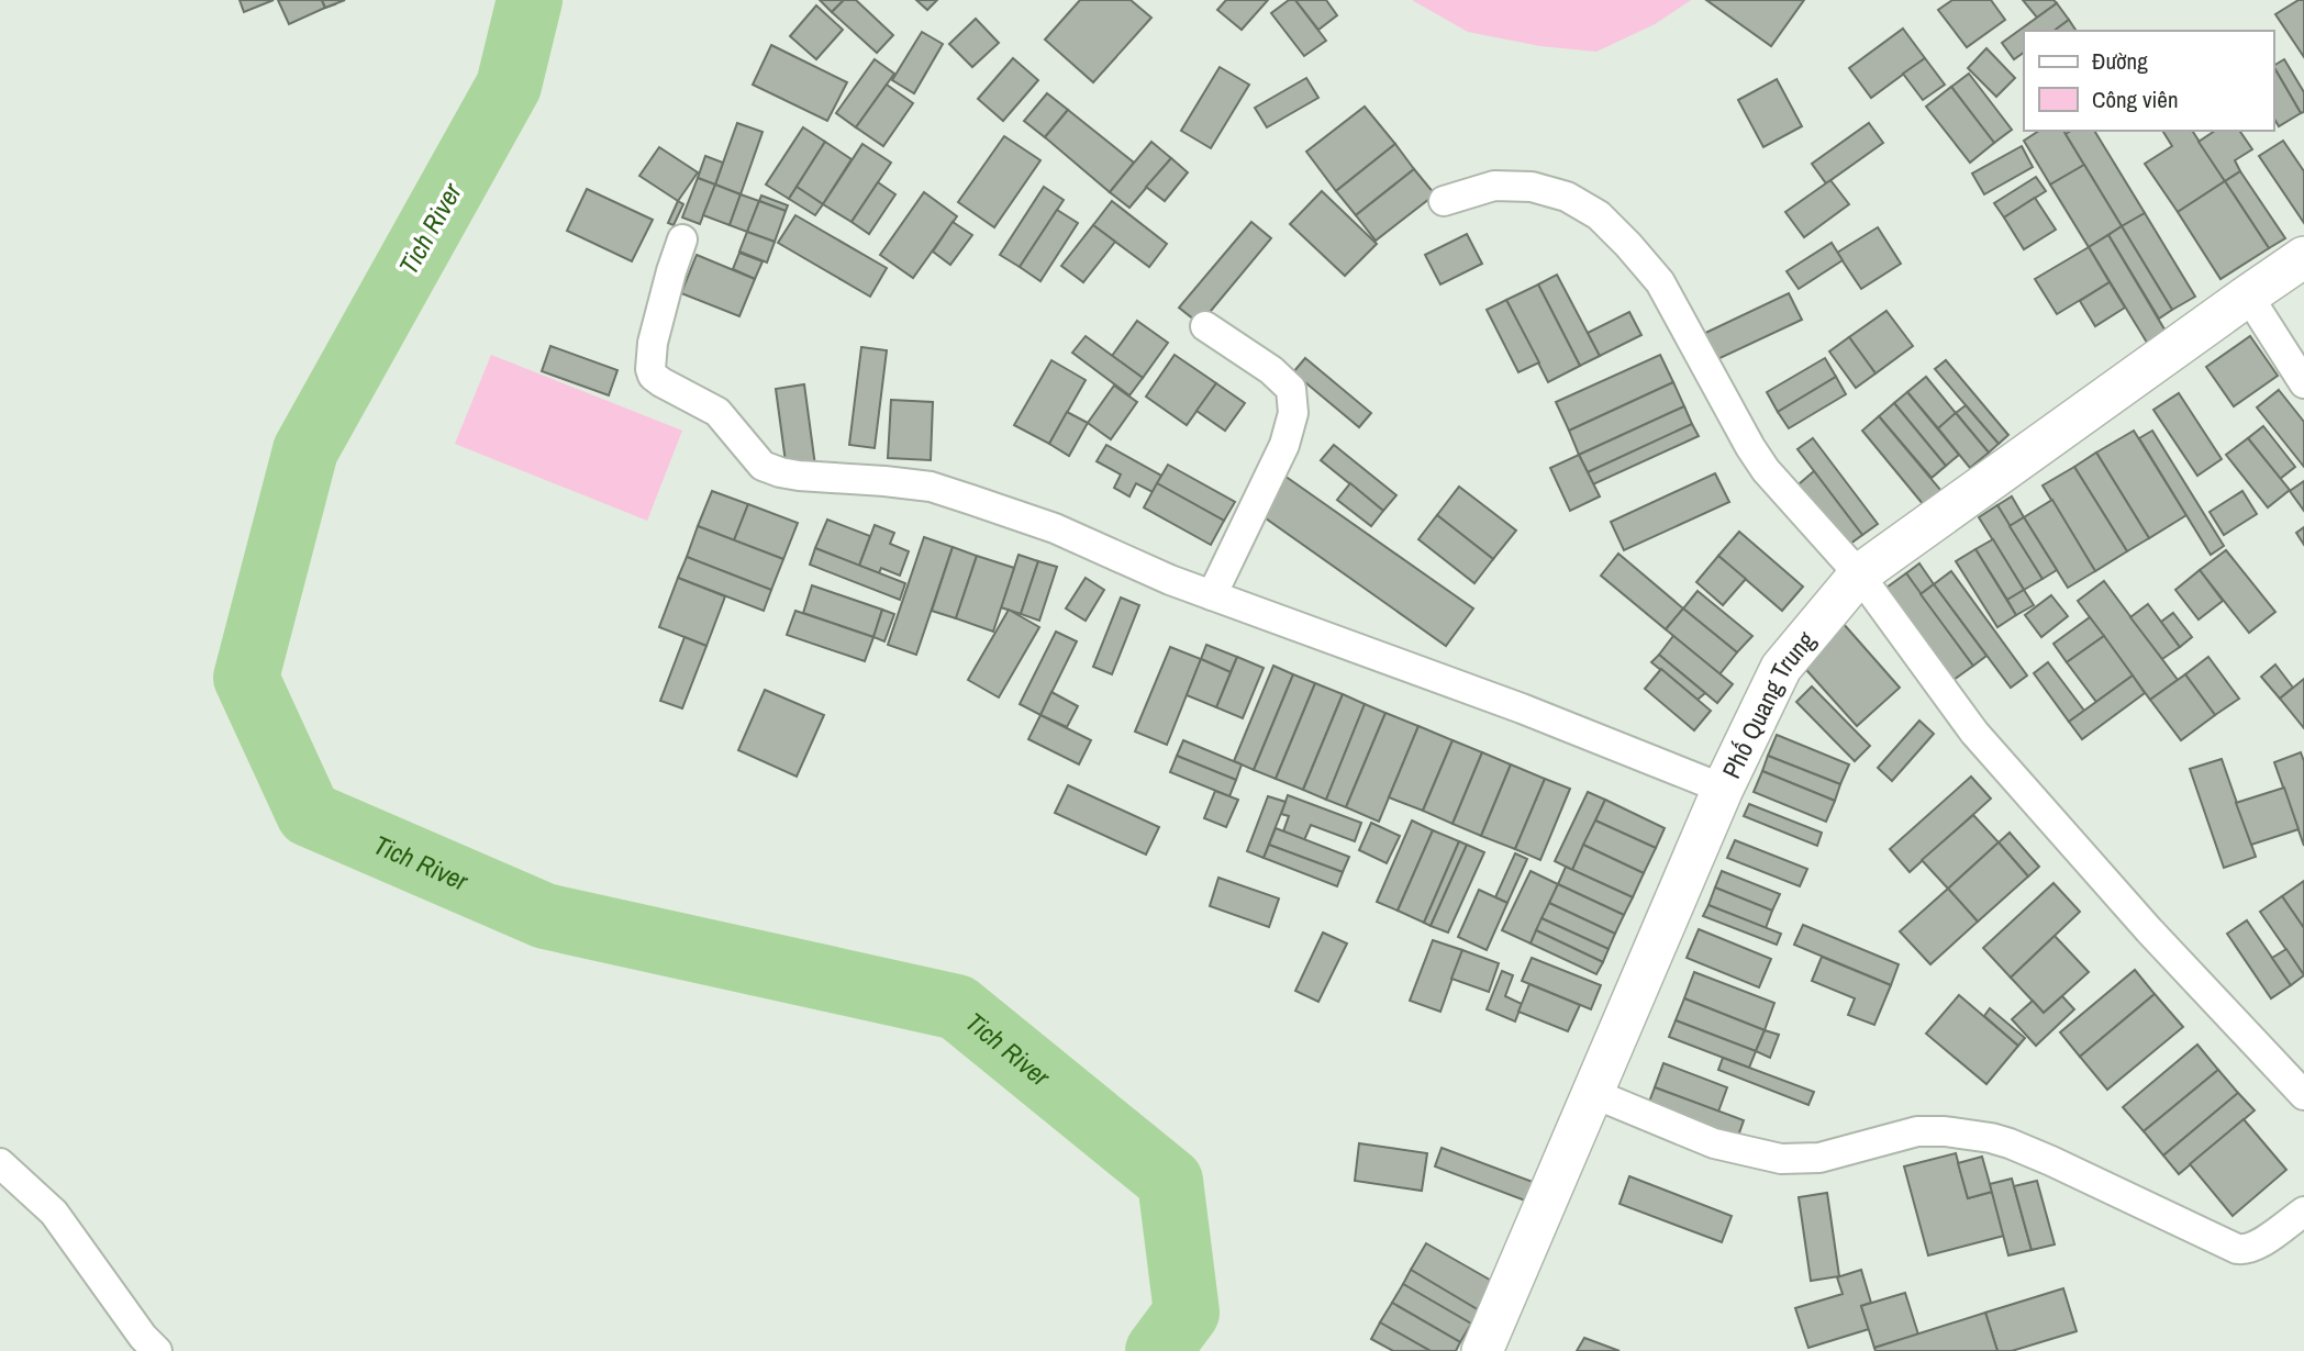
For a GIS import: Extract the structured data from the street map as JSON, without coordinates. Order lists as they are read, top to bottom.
{
  "streets": {
    "street": ["Phố Quang Trung"]
  },
  "water": ["Tich River"],
  "legend": ["Đường", "Công viên"]
}
